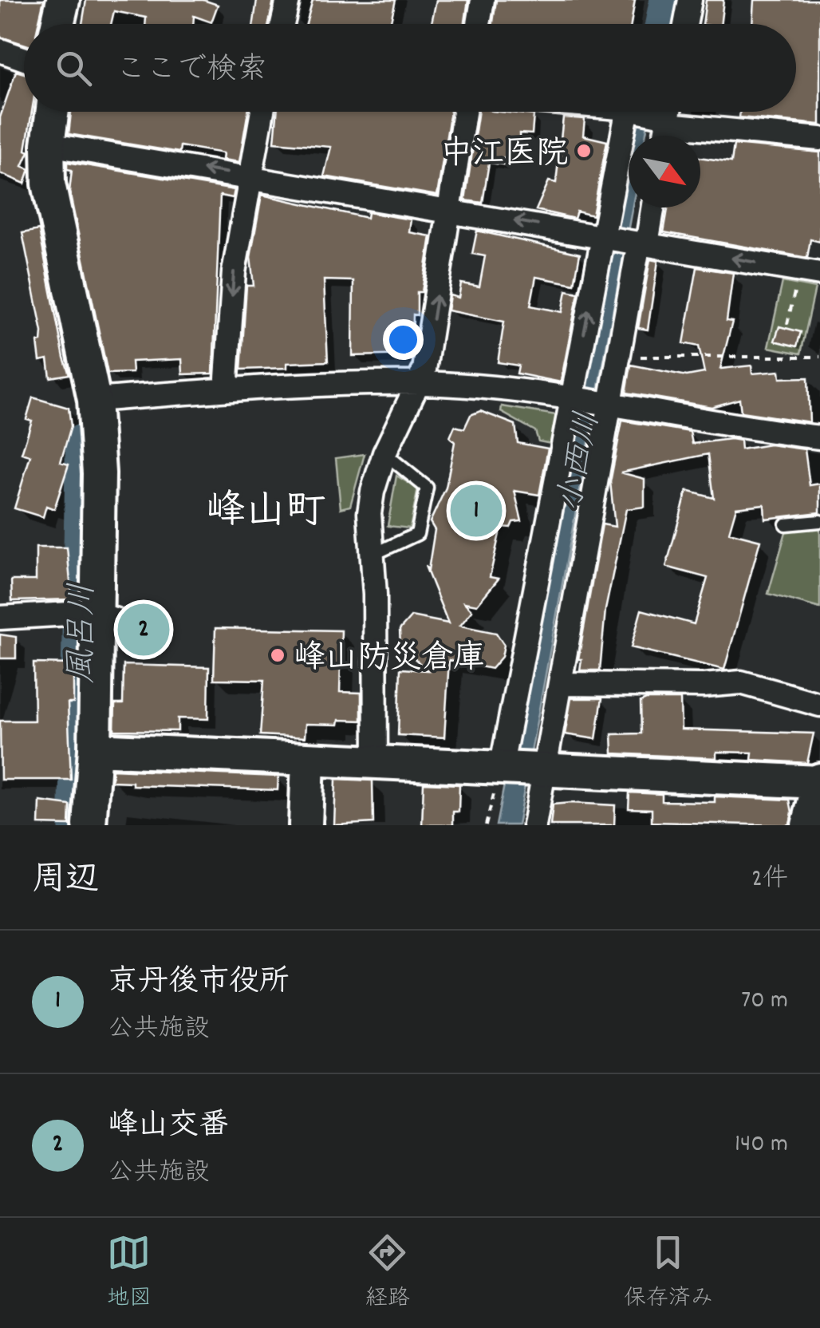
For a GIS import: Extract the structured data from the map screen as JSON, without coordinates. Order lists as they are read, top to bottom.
{
  "districts": ["峰山町"],
  "water": ["小西川", "風呂川"],
  "places": ["中江医院", "峰山防災倉庫"],
  "north": "bottom right",
  "page": {
    "search": "ここで検索",
    "pins": ["1", "2"],
    "heading": ["周辺", "2件"],
    "list": [
      {
        "mark": "1",
        "name": "京丹後市役所",
        "note": "公共施設",
        "value": "70 m"
      },
      {
        "mark": "2",
        "name": "峰山交番",
        "note": "公共施設",
        "value": "140 m"
      }
    ],
    "nav": ["地図", "経路", "保存済み"]
  }
}
